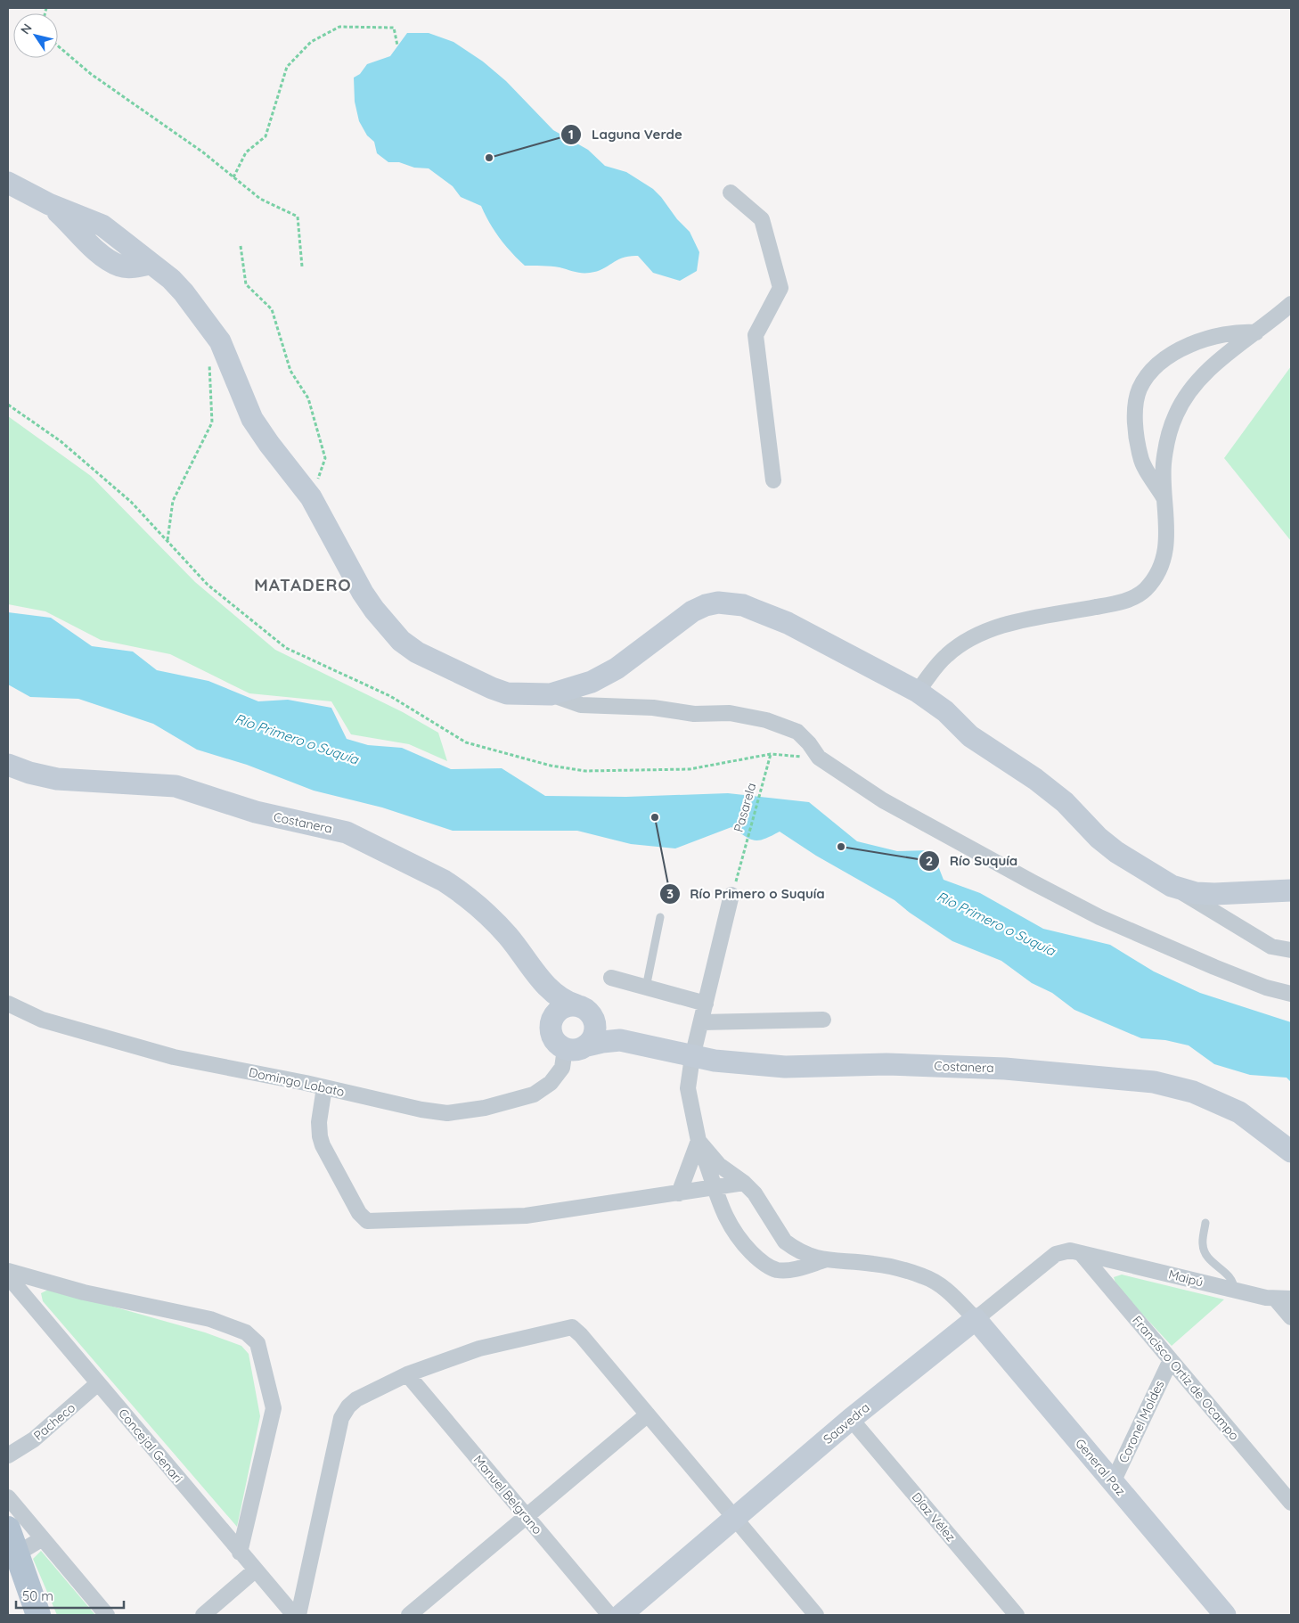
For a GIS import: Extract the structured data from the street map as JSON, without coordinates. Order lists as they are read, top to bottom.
{
  "streets": {
    "street": [
      "Costanera",
      "Domingo Lobato",
      "Maipú",
      "Francisco Ortiz de Ocampo",
      "Pacheco",
      "Coronel Moldes",
      "Saavedra",
      "Concejal Genari",
      "General Paz",
      "Manuel Belgrano",
      "Díaz Vélez"
    ],
    "path": ["Pasarela"]
  },
  "crossings": [
    ["Costanera", "Domingo Lobato"],
    ["Maipú", "Francisco Ortiz de Ocampo"],
    ["Maipú", "Saavedra"],
    ["Francisco Ortiz de Ocampo", "Coronel Moldes"],
    ["Francisco Ortiz de Ocampo", "Saavedra"],
    ["Pacheco", "Concejal Genari"],
    ["Coronel Moldes", "General Paz"],
    ["Saavedra", "General Paz"],
    ["Saavedra", "Díaz Vélez"]
  ],
  "districts": ["MATADERO"],
  "water": ["Río Primero o Suquía"],
  "places": ["Laguna Verde", "Río Primero o Suquía", "Río Suquía"],
  "scale_bar": "50 m",
  "north": "top left"
}
